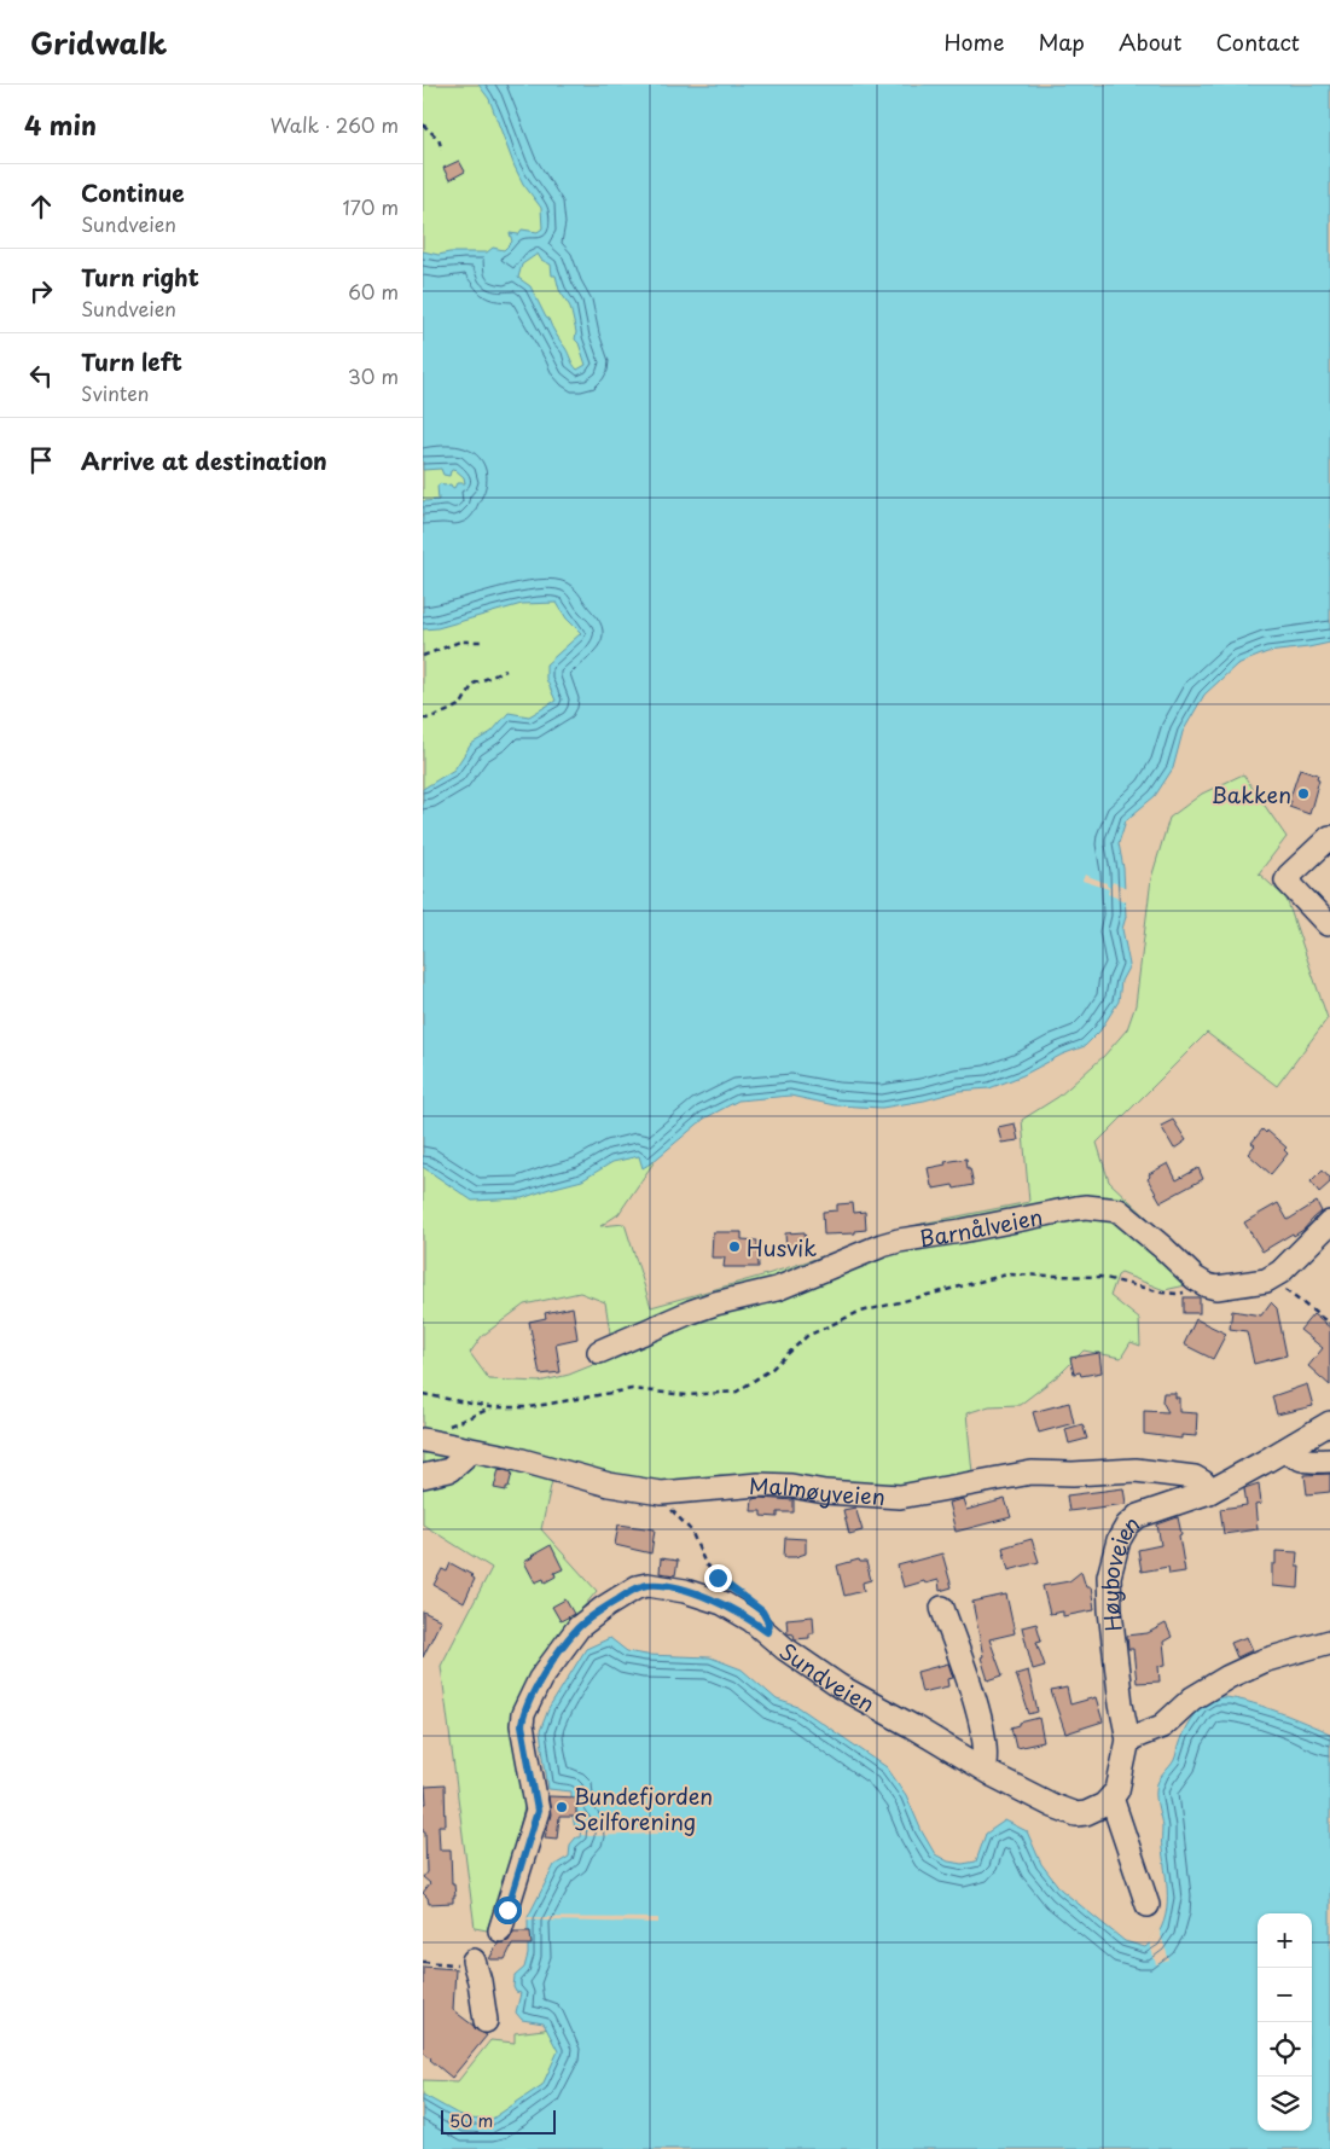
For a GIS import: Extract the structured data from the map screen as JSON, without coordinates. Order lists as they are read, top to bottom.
{
  "streets": {
    "street": [
      "Barnålveien",
      "Malmøyveien",
      "Høyboveien",
      "Sundveien"
    ]
  },
  "crossings": [
    ["Malmøyveien", "Høyboveien"]
  ],
  "places": ["Bakken", "Husvik", "Bundefjorden Seilforening"],
  "scale_bar": "50 m",
  "page": {
    "header": "Gridwalk",
    "nav": [
      "Home",
      "Map",
      "About",
      "Contact"
    ],
    "heading": ["4 min", "Walk · 260 m"],
    "list": [
      ["Continue", "Sundveien", "170 m"],
      ["Turn right", "Sundveien", "60 m"],
      ["Turn left", "Svinten", "30 m"],
      "Arrive at destination"
    ],
    "map_buttons": ["+", "−"],
    "scale": "50 m"
  }
}
